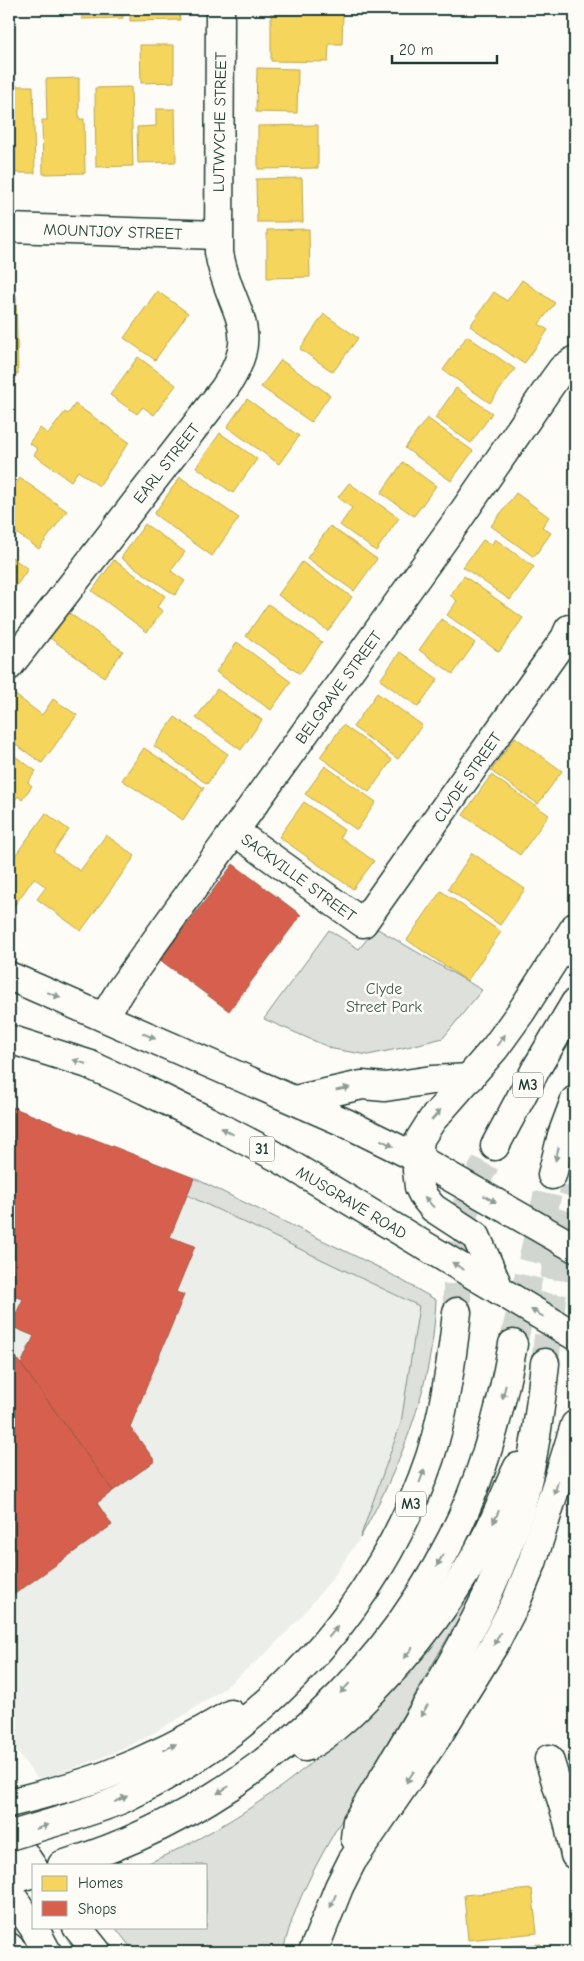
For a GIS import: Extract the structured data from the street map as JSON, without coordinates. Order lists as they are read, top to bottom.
{
  "streets": {
    "main road": [
      "LUTWYCHE STREET",
      "MOUNTJOY STREET",
      "EARL STREET",
      "BELGRAVE STREET",
      "CLYDE STREET",
      "SACKVILLE STREET",
      "M3",
      "31",
      "MUSGRAVE ROAD"
    ]
  },
  "crossings": [
    ["LUTWYCHE STREET", "MOUNTJOY STREET"],
    ["LUTWYCHE STREET", "EARL STREET"],
    ["MOUNTJOY STREET", "EARL STREET"],
    ["BELGRAVE STREET", "SACKVILLE STREET"],
    ["CLYDE STREET", "SACKVILLE STREET"]
  ],
  "parks": ["Clyde Street Park"],
  "legend": ["Homes", "Shops"],
  "scale_bar": "20 m"
}
